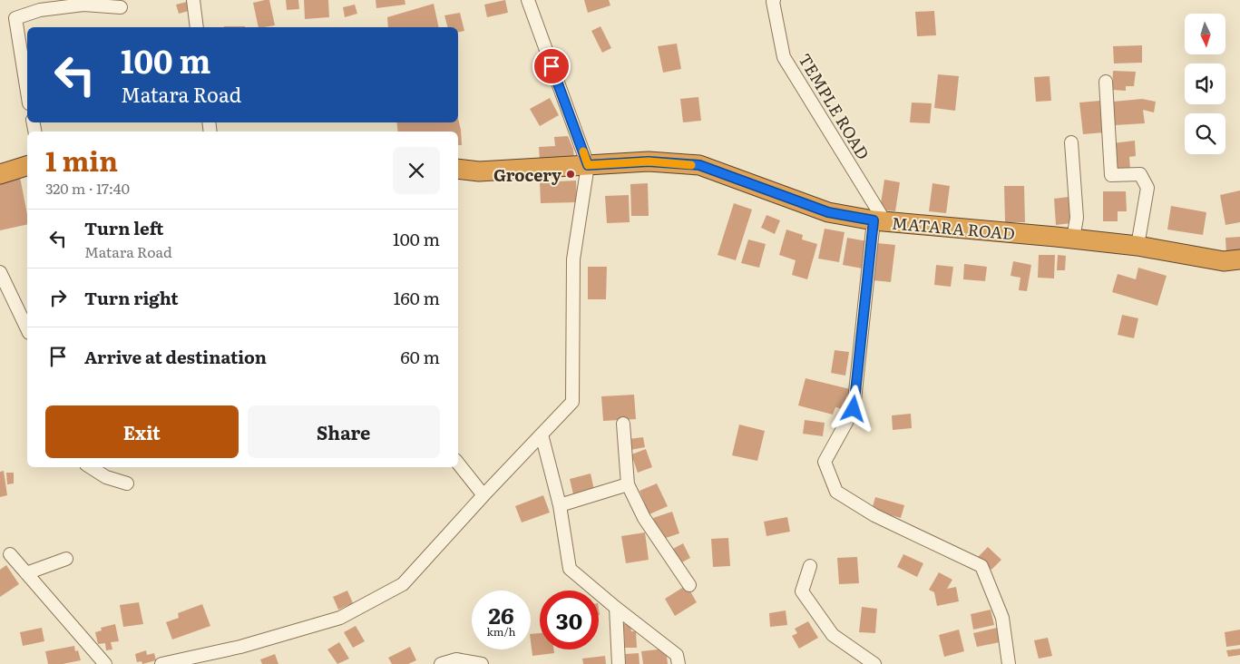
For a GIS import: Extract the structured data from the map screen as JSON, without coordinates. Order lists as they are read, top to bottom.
{
  "streets": {
    "highway": ["MATARA ROAD"],
    "street": ["TEMPLE ROAD"]
  },
  "crossings": [
    ["TEMPLE ROAD", "MATARA ROAD"]
  ],
  "places": ["Grocery"],
  "north": "bottom",
  "page": {
    "turn": ["100 m", "Matara Road"],
    "heading": ["1 min", "320 m · 17:40"],
    "list": [
      {
        "name": "Turn left",
        "note": "Matara Road",
        "value": "100 m"
      },
      {
        "name": "Turn right",
        "value": "160 m"
      },
      {
        "name": "Arrive at destination",
        "value": "60 m"
      }
    ],
    "buttons": ["Exit", "Share"],
    "speed": "26 km/h",
    "limit": "30"
  }
}
